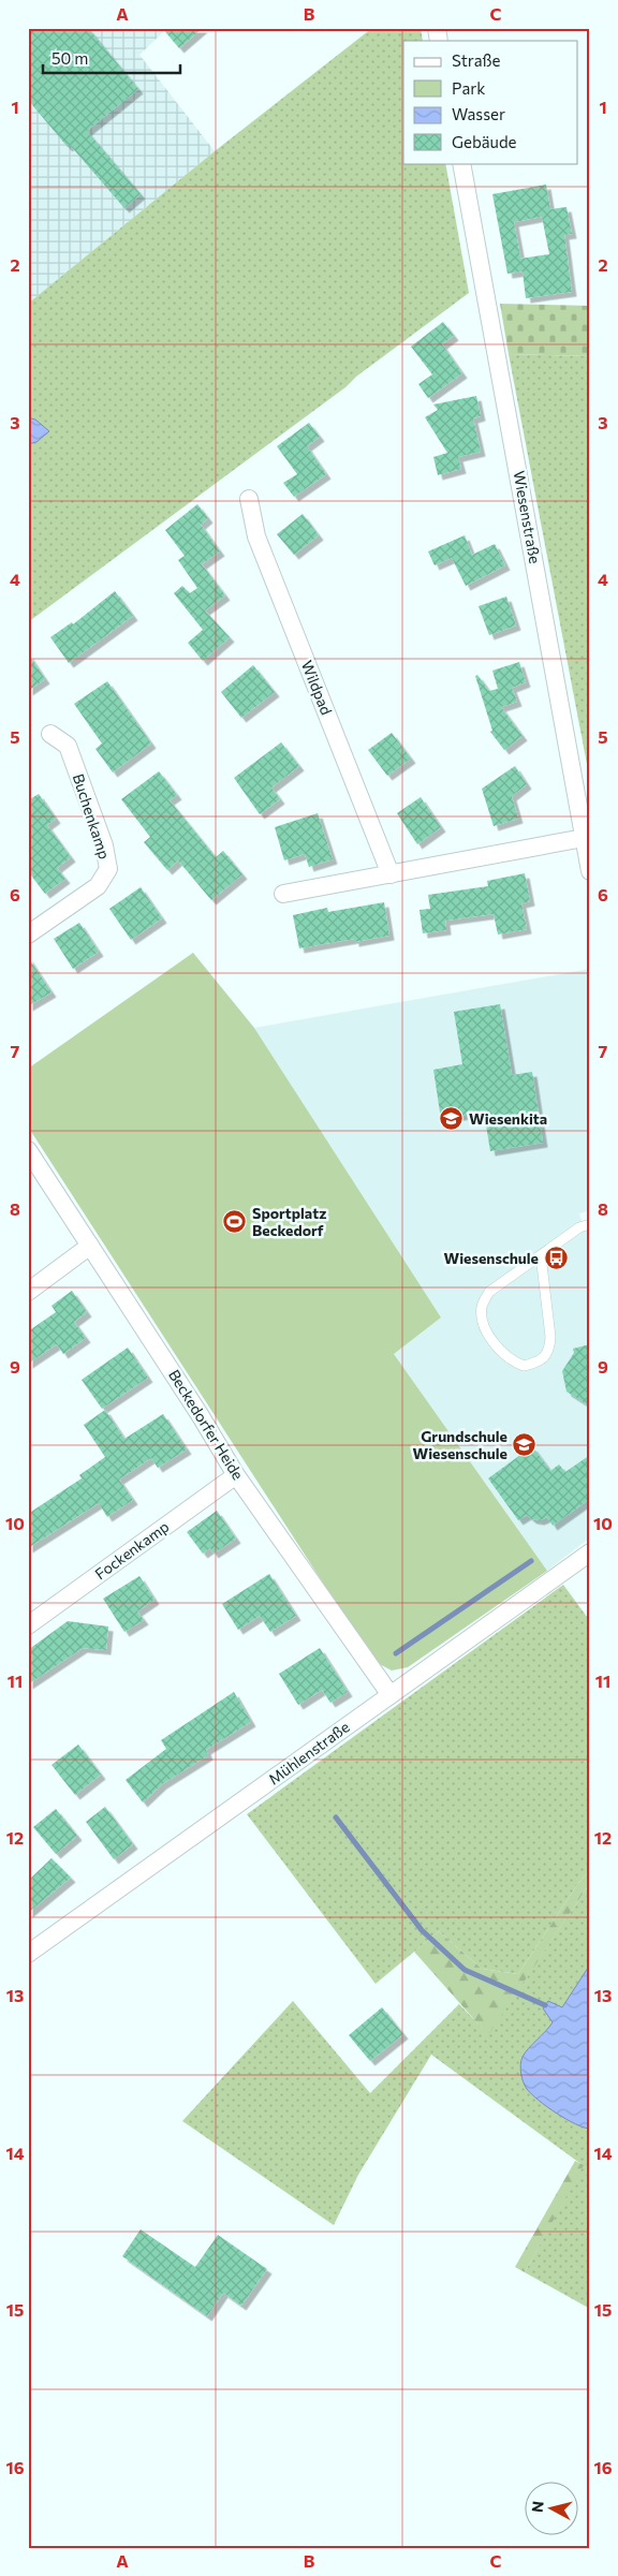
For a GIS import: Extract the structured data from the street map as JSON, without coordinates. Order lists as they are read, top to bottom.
{
  "streets": {
    "street": [
      "Wiesenstraße",
      "Wildpad",
      "Buchenkamp",
      "Beckedorfer Heide",
      "Fockenkamp",
      "Mühlenstraße"
    ]
  },
  "crossings": [
    ["Beckedorfer Heide", "Fockenkamp"],
    ["Beckedorfer Heide", "Mühlenstraße"]
  ],
  "places": {
    "school or university": ["Wiesenkita", "Grundschule Wiesenschule"],
    "sports": ["Sportplatz Beckedorf"],
    "bus stop": ["Wiesenschule"]
  },
  "legend": [
    "Straße",
    "Park",
    "Wasser",
    "Gebäude"
  ],
  "scale_bar": "50 m",
  "north": "left",
  "grid": {
    "columns": ["A", "B", "C"],
    "rows": [
      "1",
      "2",
      "3",
      "4",
      "5",
      "6",
      "7",
      "8",
      "9",
      "10",
      "11",
      "12",
      "13",
      "14",
      "15",
      "16"
    ]
  }
}
